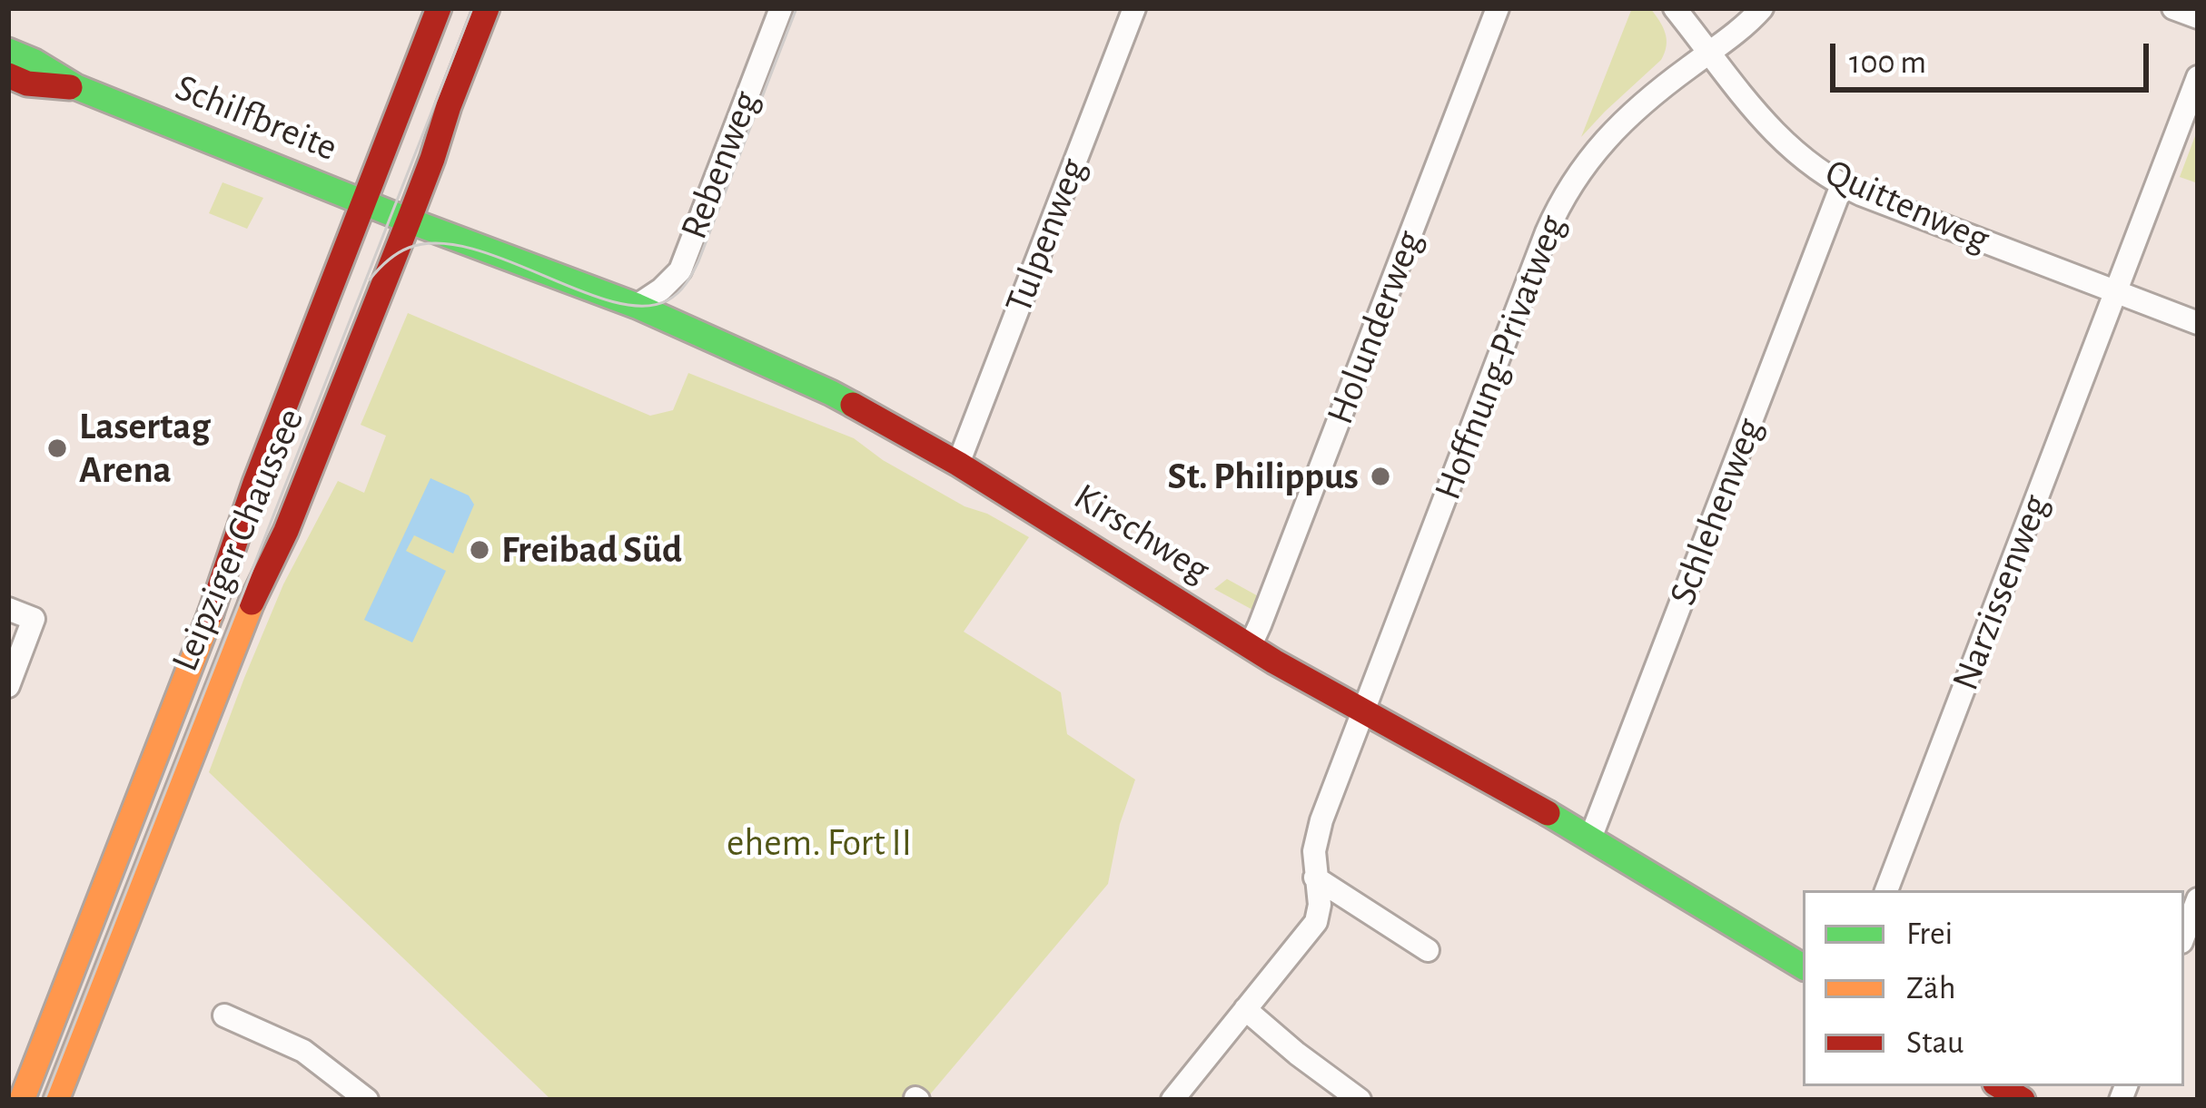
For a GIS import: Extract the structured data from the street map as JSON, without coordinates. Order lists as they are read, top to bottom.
{
  "streets": {
    "main road": ["Schilfbreite", "Kirschweg", "Leipziger Chaussee"],
    "street": [
      "Rebenweg",
      "Quittenweg",
      "Tulpenweg",
      "Holunderweg",
      "Hoffnung-Privatweg",
      "Schlehenweg",
      "Narzissenweg"
    ]
  },
  "crossings": [
    ["Schilfbreite", "Kirschweg"],
    ["Schilfbreite", "Leipziger Chaussee"],
    ["Rebenweg", "Kirschweg"],
    ["Quittenweg", "Hoffnung-Privatweg"],
    ["Quittenweg", "Schlehenweg"],
    ["Quittenweg", "Narzissenweg"],
    ["Tulpenweg", "Kirschweg"],
    ["Holunderweg", "Kirschweg"],
    ["Hoffnung-Privatweg", "Kirschweg"],
    ["Schlehenweg", "Kirschweg"],
    ["Kirschweg", "Leipziger Chaussee"]
  ],
  "parks": ["ehem. Fort II"],
  "places": ["Lasertag Arena", "St. Philippus", "Freibad Süd"],
  "legend": ["Frei", "Zäh", "Stau"],
  "scale_bar": "100 m"
}
